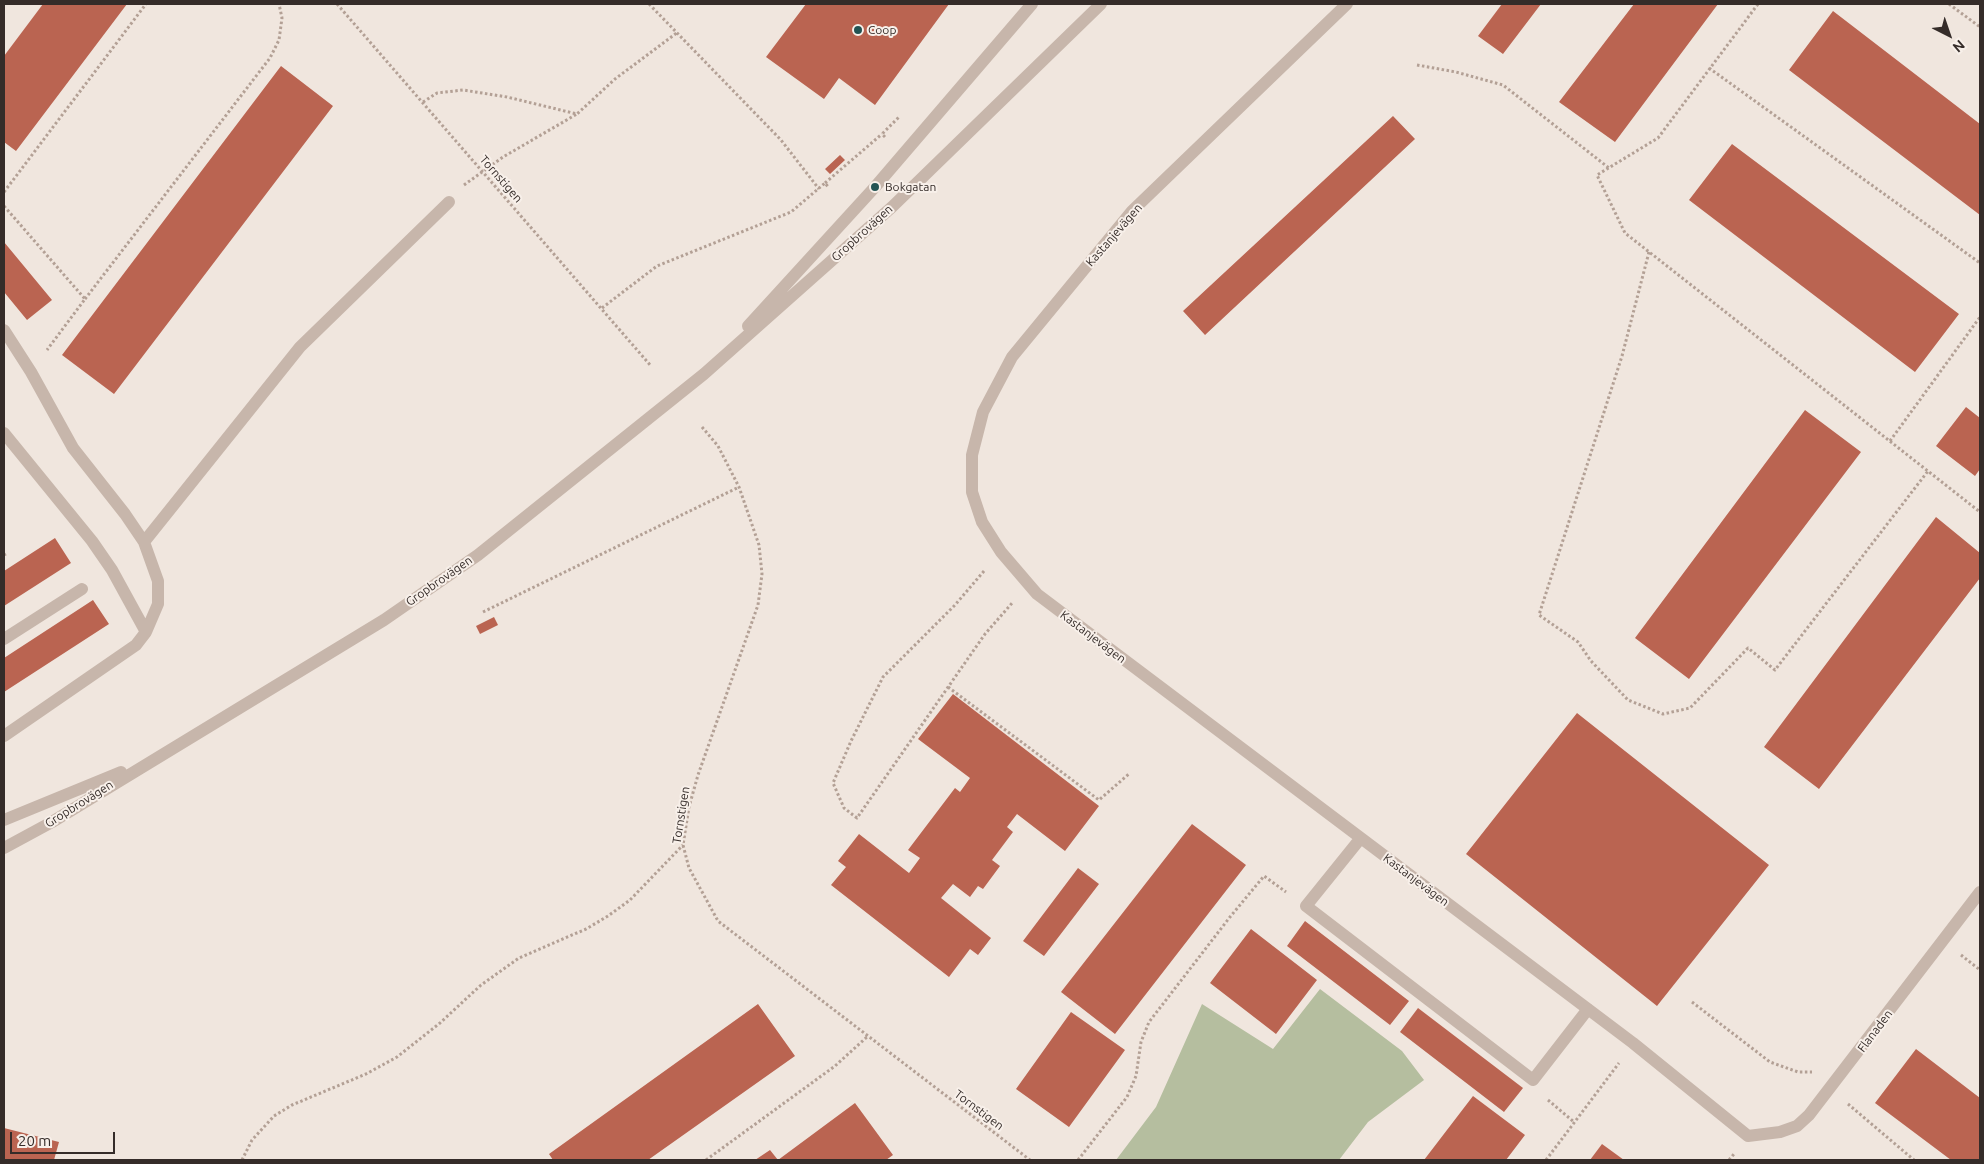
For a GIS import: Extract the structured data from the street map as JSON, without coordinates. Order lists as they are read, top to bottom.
{
  "streets": {
    "street": ["Gropbrovägen", "Kastanjevägen", "Flanaden"],
    "path": ["Tornstigen"]
  },
  "crossings": [
    ["Kastanjevägen", "Flanaden"]
  ],
  "places": ["Coop", "Bokgatan"],
  "scale_bar": "20 m",
  "north": "bottom right"
}
